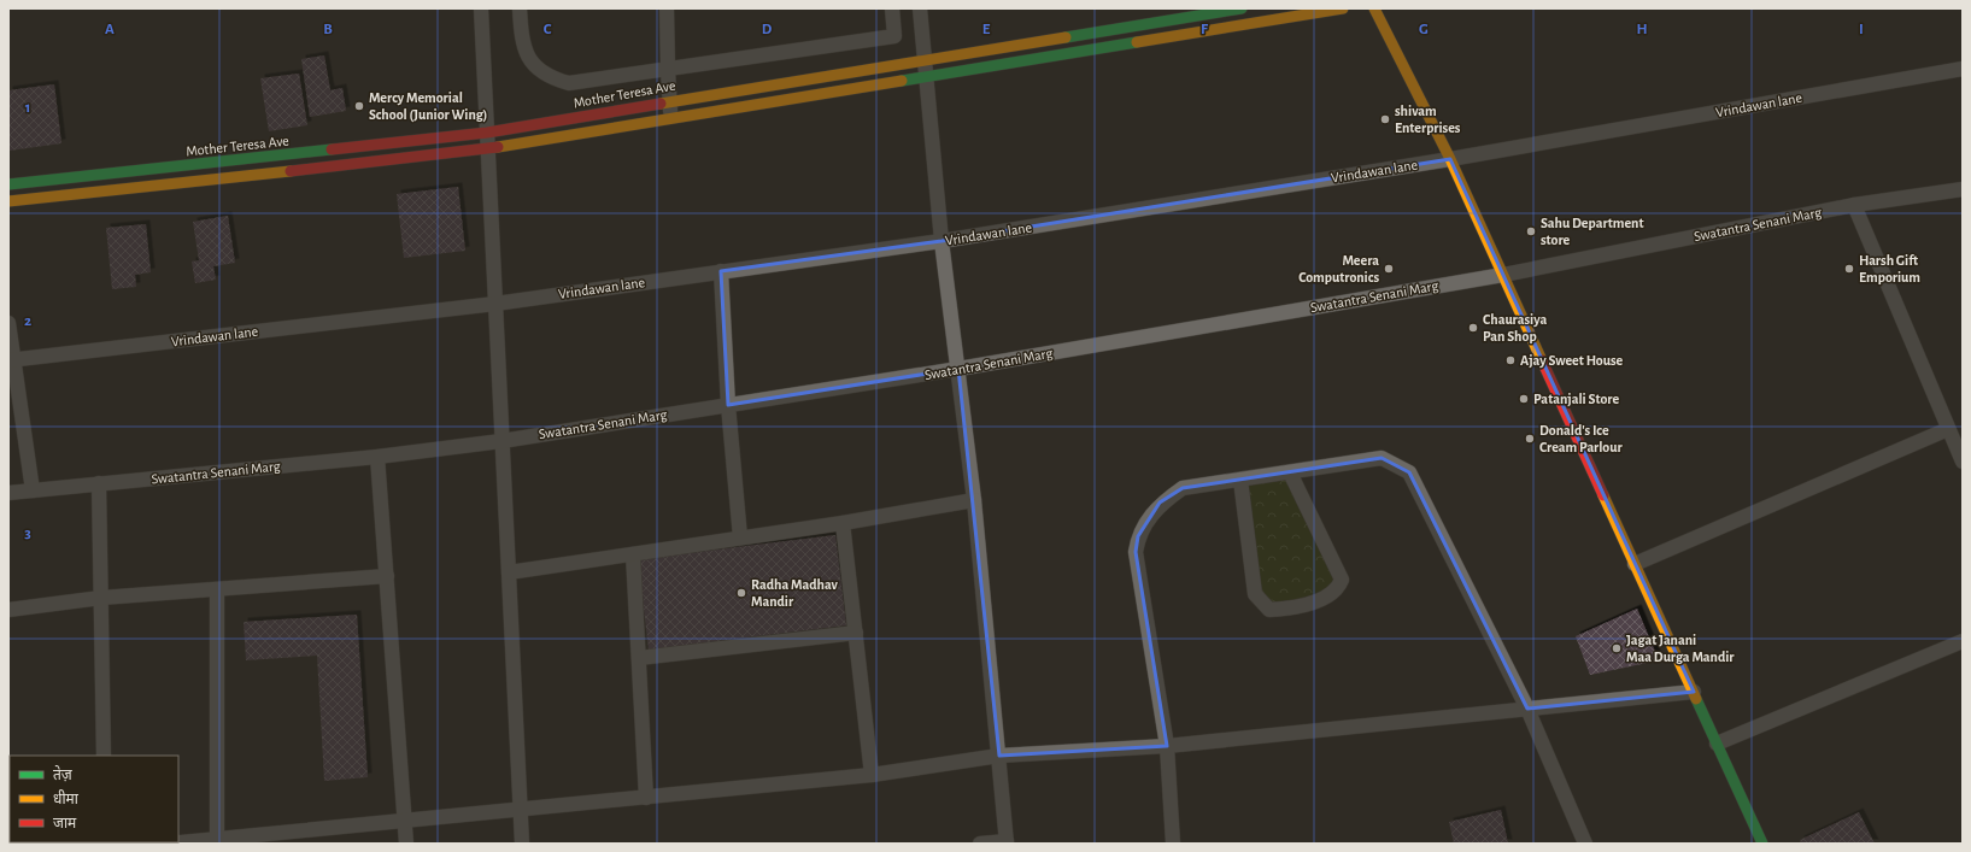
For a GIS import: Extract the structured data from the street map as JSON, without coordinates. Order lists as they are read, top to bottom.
{
  "streets": {
    "street": ["Mother Teresa Ave", "Vrindawan lane", "Swatantra Senani Marg"]
  },
  "places": [
    "Mercy Memorial School (Junior Wing)",
    "shivam Enterprises",
    "Sahu Department store",
    "Meera Computronics",
    "Harsh Gift Emporium",
    "Chaurasiya Pan Shop",
    "Ajay Sweet House",
    "Patanjali Store",
    "Donald's Ice Cream Parlour",
    "Radha Madhav Mandir",
    "Jagat Janani Maa Durga Mandir"
  ],
  "legend": ["तेज़", "धीमा", "जाम"],
  "grid": {
    "columns": [
      "A",
      "B",
      "C",
      "D",
      "E",
      "F",
      "G",
      "H",
      "I"
    ],
    "rows": ["1", "2", "3"]
  }
}
